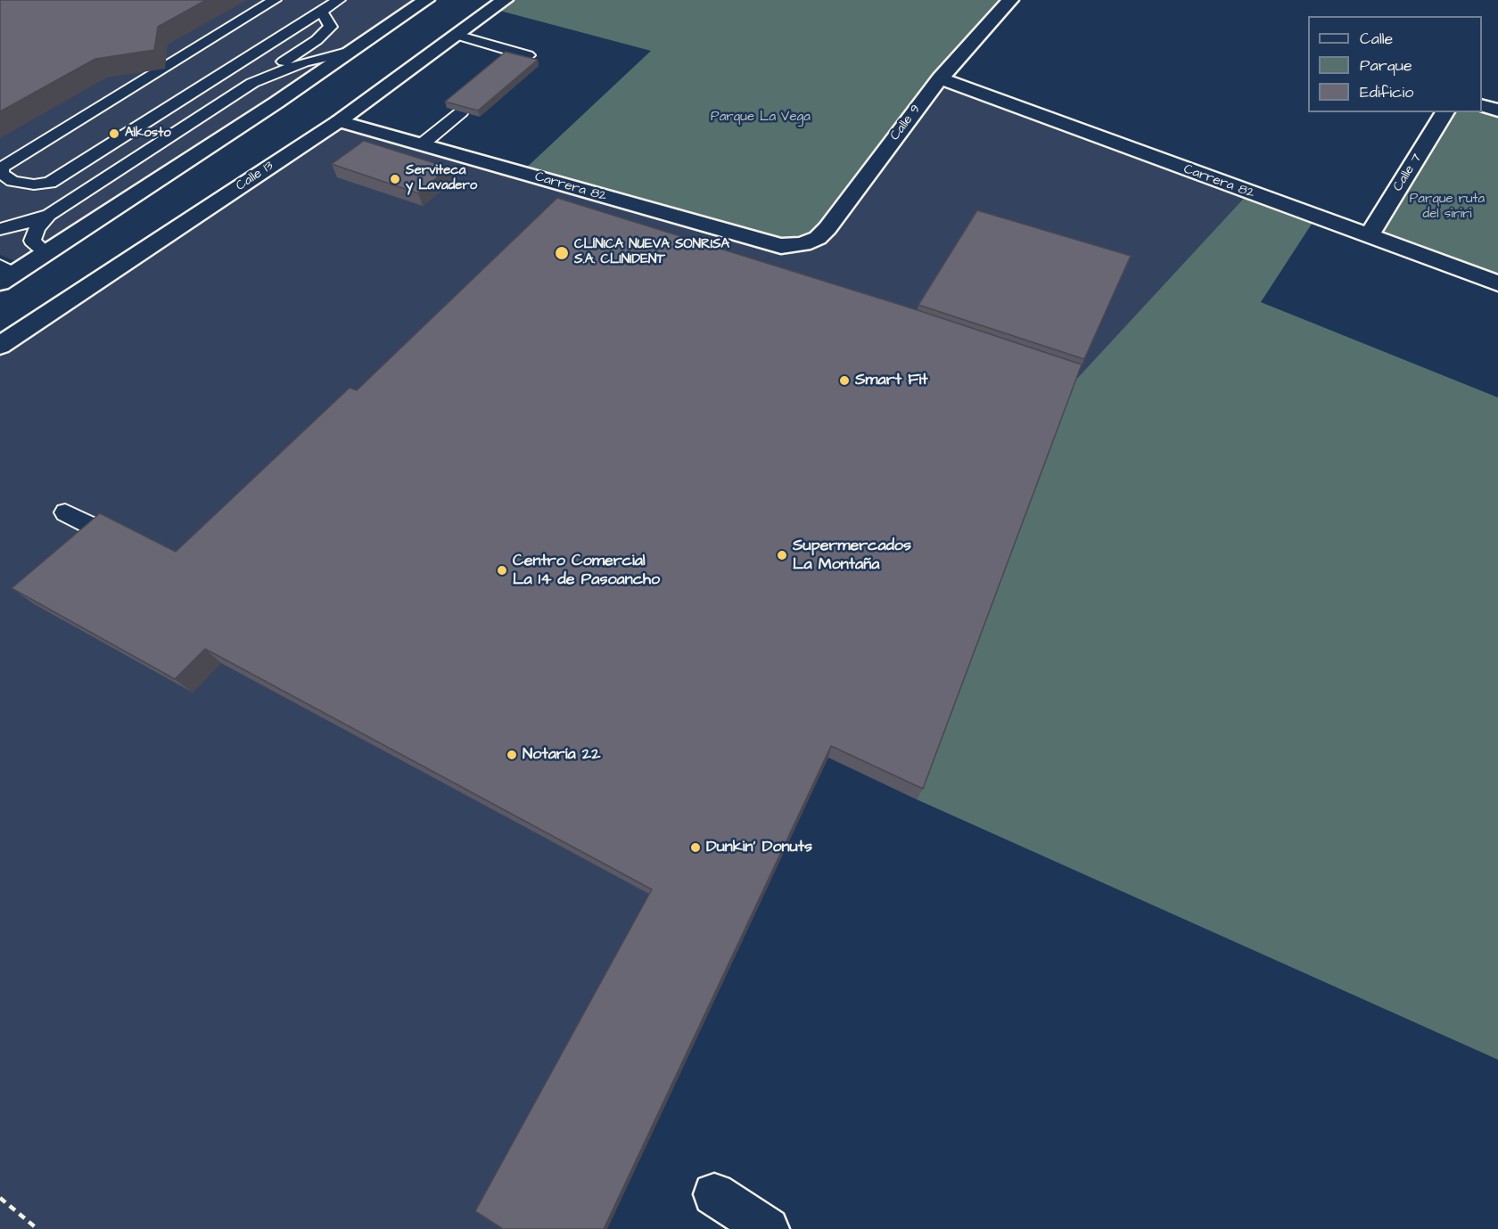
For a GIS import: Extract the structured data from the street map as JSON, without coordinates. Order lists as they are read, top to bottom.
{
  "streets": {
    "street": [
      "Calle 9",
      "Calle 7",
      "Calle 13",
      "Carrera 82"
    ]
  },
  "crossings": [
    ["Calle 9", "Carrera 82"],
    ["Calle 7", "Carrera 82"],
    ["Calle 13", "Carrera 82"]
  ],
  "parks": ["Parque La Vega", "Parque ruta del siriri"],
  "places": [
    "Alkosto",
    "Serviteca y Lavadero",
    "CLÍNICA NUEVA SONRISA S.A. CLINIDENT",
    "Smart Fit",
    "Supermercados La Montaña",
    "Centro Comercial La 14 de Pasoancho",
    "Notaría 22",
    "Dunkin' Donuts"
  ],
  "legend": ["Calle", "Parque", "Edificio"]
}
